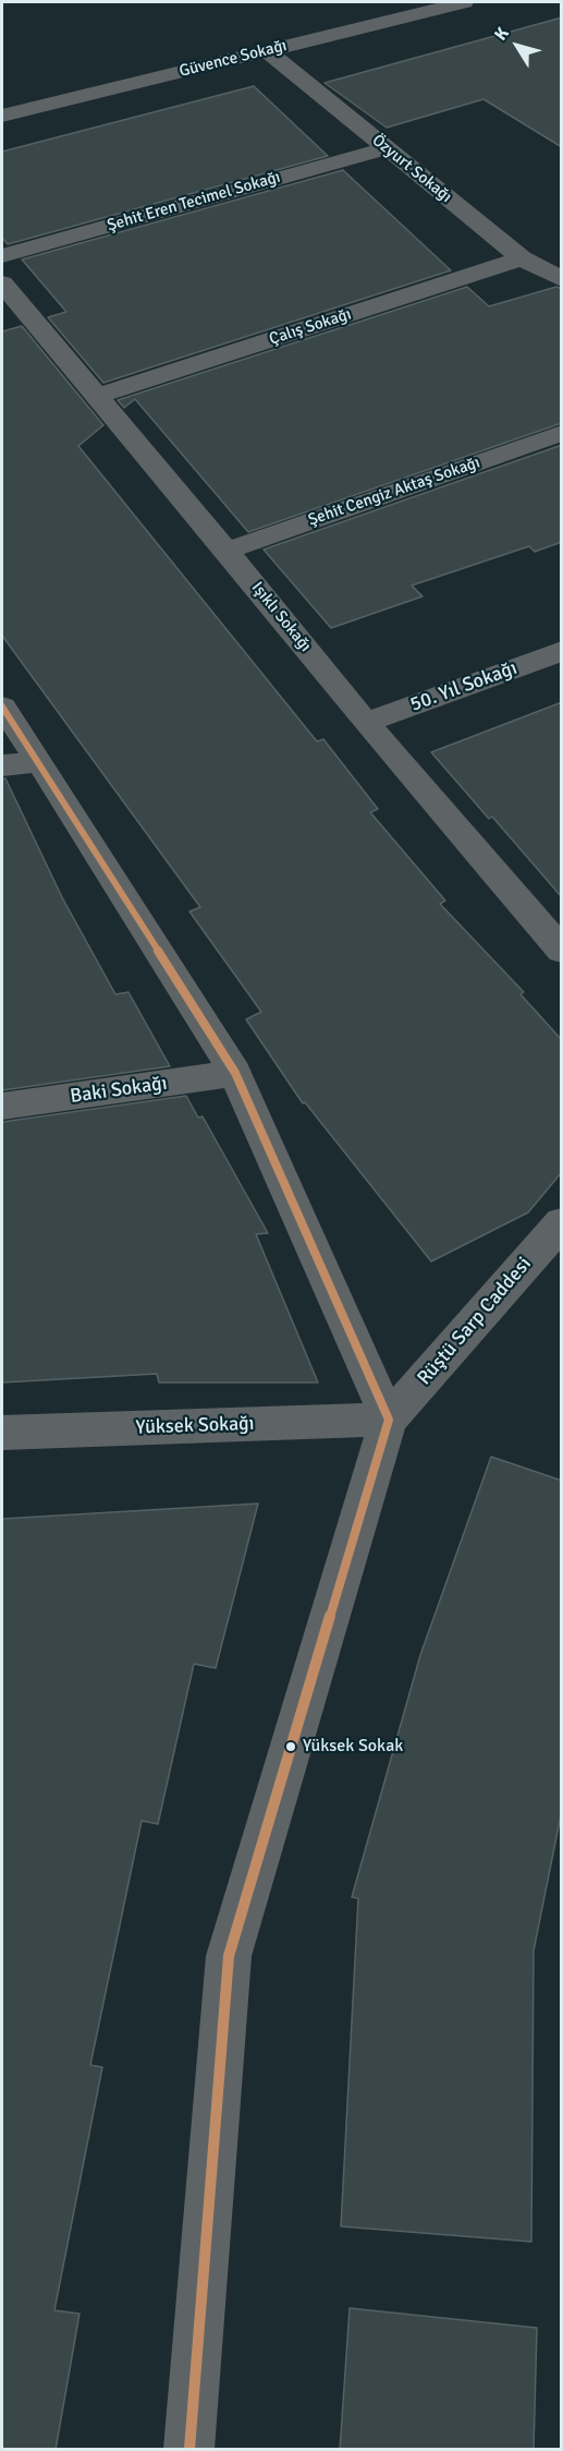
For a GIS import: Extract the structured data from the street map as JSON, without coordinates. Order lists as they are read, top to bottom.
{
  "streets": {
    "street": [
      "Güvence Sokağı",
      "Özyurt Sokağı",
      "Şehit Eren Tecimel Sokağı",
      "Çalış Sokağı",
      "Şehit Cengiz Aktaş Sokağı",
      "Işıklı Sokağı",
      "50. Yıl Sokağı",
      "Baki Sokağı",
      "Rüştü Sarp Caddesi",
      "Yüksek Sokağı"
    ]
  },
  "crossings": [
    ["Güvence Sokağı", "Özyurt Sokağı"],
    ["Özyurt Sokağı", "Şehit Eren Tecimel Sokağı"],
    ["Özyurt Sokağı", "Çalış Sokağı"],
    ["Çalış Sokağı", "Işıklı Sokağı"],
    ["Şehit Cengiz Aktaş Sokağı", "Işıklı Sokağı"],
    ["Işıklı Sokağı", "50. Yıl Sokağı"],
    ["Rüştü Sarp Caddesi", "Yüksek Sokağı"]
  ],
  "places": ["Yüksek Sokak"],
  "north": "top left"
}
